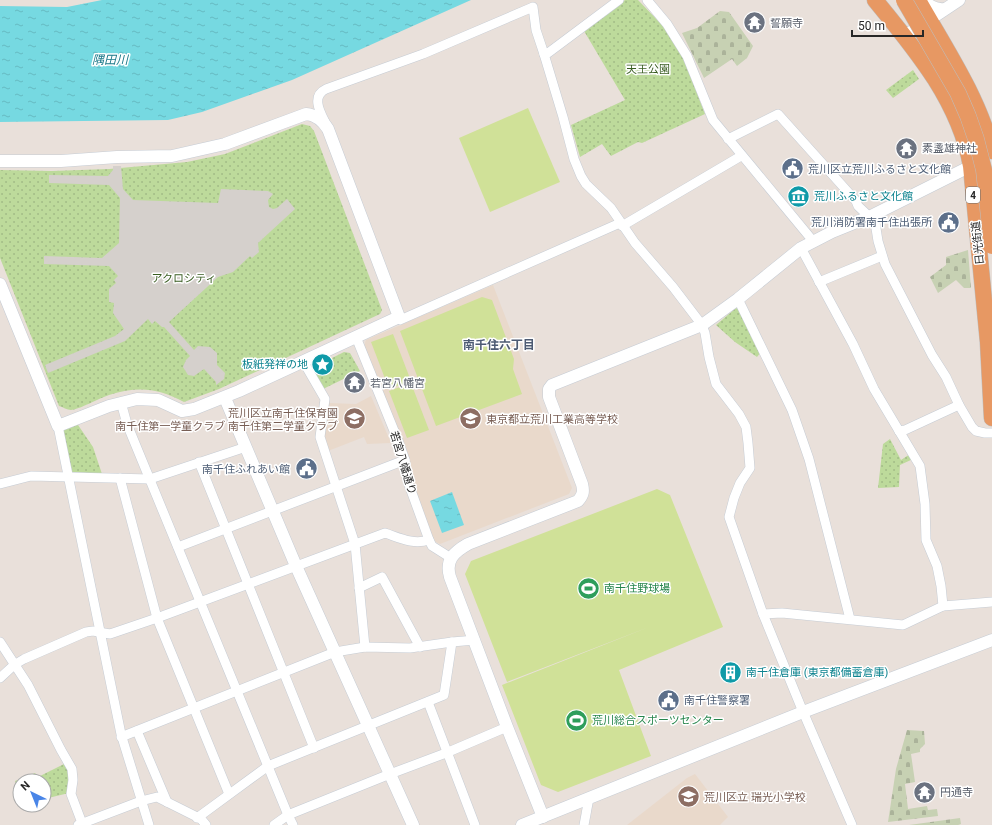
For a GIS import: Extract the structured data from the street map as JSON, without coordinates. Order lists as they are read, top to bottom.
{
  "streets": {
    "highway": ["4", "日光街道"],
    "street": ["若宮八幡通り"]
  },
  "districts": ["南千住六丁目"],
  "water": ["隅田川"],
  "parks": ["天王公園", "アクロシティ"],
  "places": {
    "temple": [
      "誓願寺",
      "素盞雄神社",
      "若宮八幡宮",
      "円通寺"
    ],
    "public building": [
      "荒川区立荒川ふるさと文化館",
      "荒川消防署南千住出張所",
      "南千住ふれあい館",
      "南千住警察署"
    ],
    "museum": ["荒川ふるさと文化館"],
    "place": ["板紙発祥の地"],
    "school or university": ["荒川区立南千住保育園 南千住第一学童クラブ 南千住第二学童クラブ", "東京都立荒川工業高等学校", "荒川区立 瑞光小学校"],
    "sports": ["南千住野球場", "荒川総合スポーツセンター"],
    "building": ["南千住倉庫 (東京都備蓄倉庫)"]
  },
  "scale_bar": "50 m",
  "north": "top left"
}
